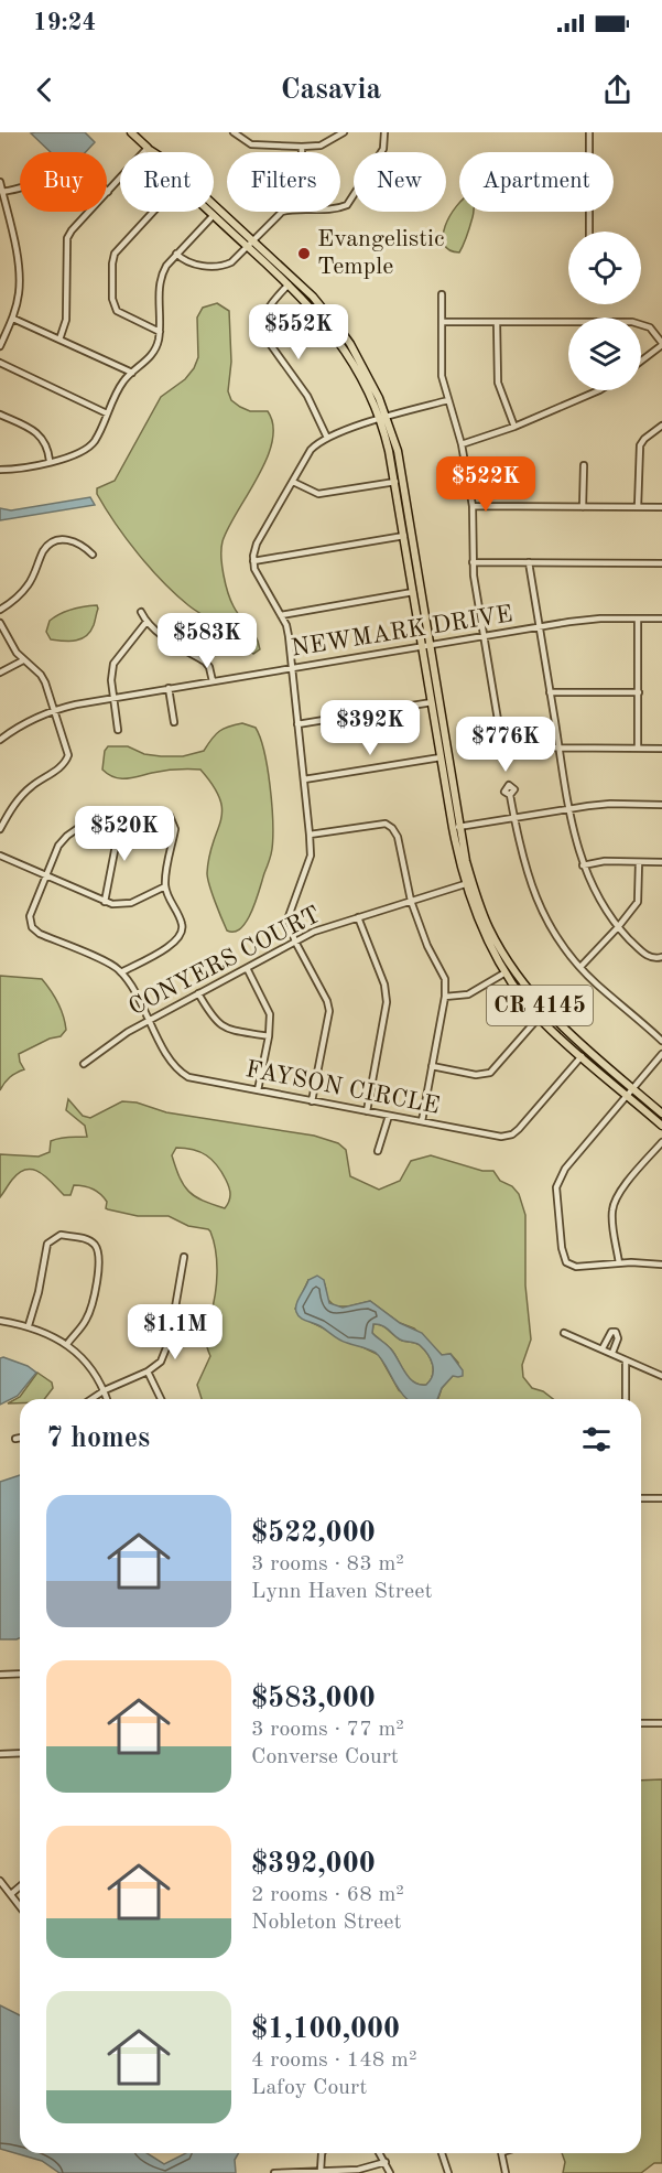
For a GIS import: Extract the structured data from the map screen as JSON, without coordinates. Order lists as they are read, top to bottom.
{
  "streets": {
    "main road": ["CR 4145"],
    "street": ["NEWMARK DRIVE", "CONYERS COURT", "FAYSON CIRCLE"]
  },
  "crossings": [
    ["NEWMARK DRIVE", "CR 4145"],
    ["CONYERS COURT", "CR 4145"],
    ["CONYERS COURT", "FAYSON CIRCLE"],
    ["CR 4145", "FAYSON CIRCLE"]
  ],
  "places": ["Evangelistic Temple"],
  "page": {
    "status": "19:24",
    "header": "Casavia",
    "chip": [
      "Buy",
      "Rent",
      "Filters",
      "New",
      "Apartment"
    ],
    "price": [
      "$552K",
      "$522K",
      "$583K",
      "$392K",
      "$776K",
      "$520K",
      "$1.1M"
    ],
    "heading": "7 homes",
    "list": [
      {
        "name": "$522,000",
        "note": "3 rooms · 83 m² · Lynn Haven Street"
      },
      {
        "name": "$583,000",
        "note": "3 rooms · 77 m² · Converse Court"
      },
      {
        "name": "$392,000",
        "note": "2 rooms · 68 m² · Nobleton Street"
      },
      {
        "name": "$1,100,000",
        "note": "4 rooms · 148 m² · Lafoy Court"
      }
    ]
  }
}
